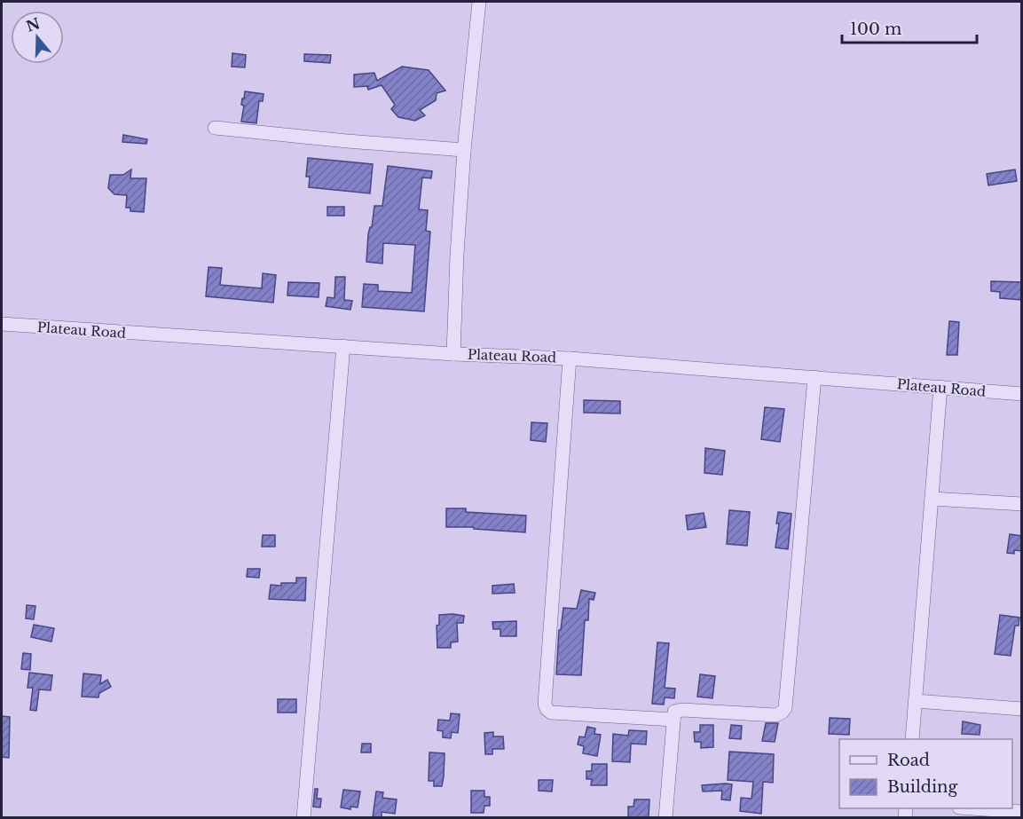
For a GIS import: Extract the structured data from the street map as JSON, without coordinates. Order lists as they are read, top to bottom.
{
  "streets": {
    "street": ["Plateau Road"]
  },
  "legend": ["Road", "Building"],
  "scale_bar": "100 m",
  "north": "top"
}
